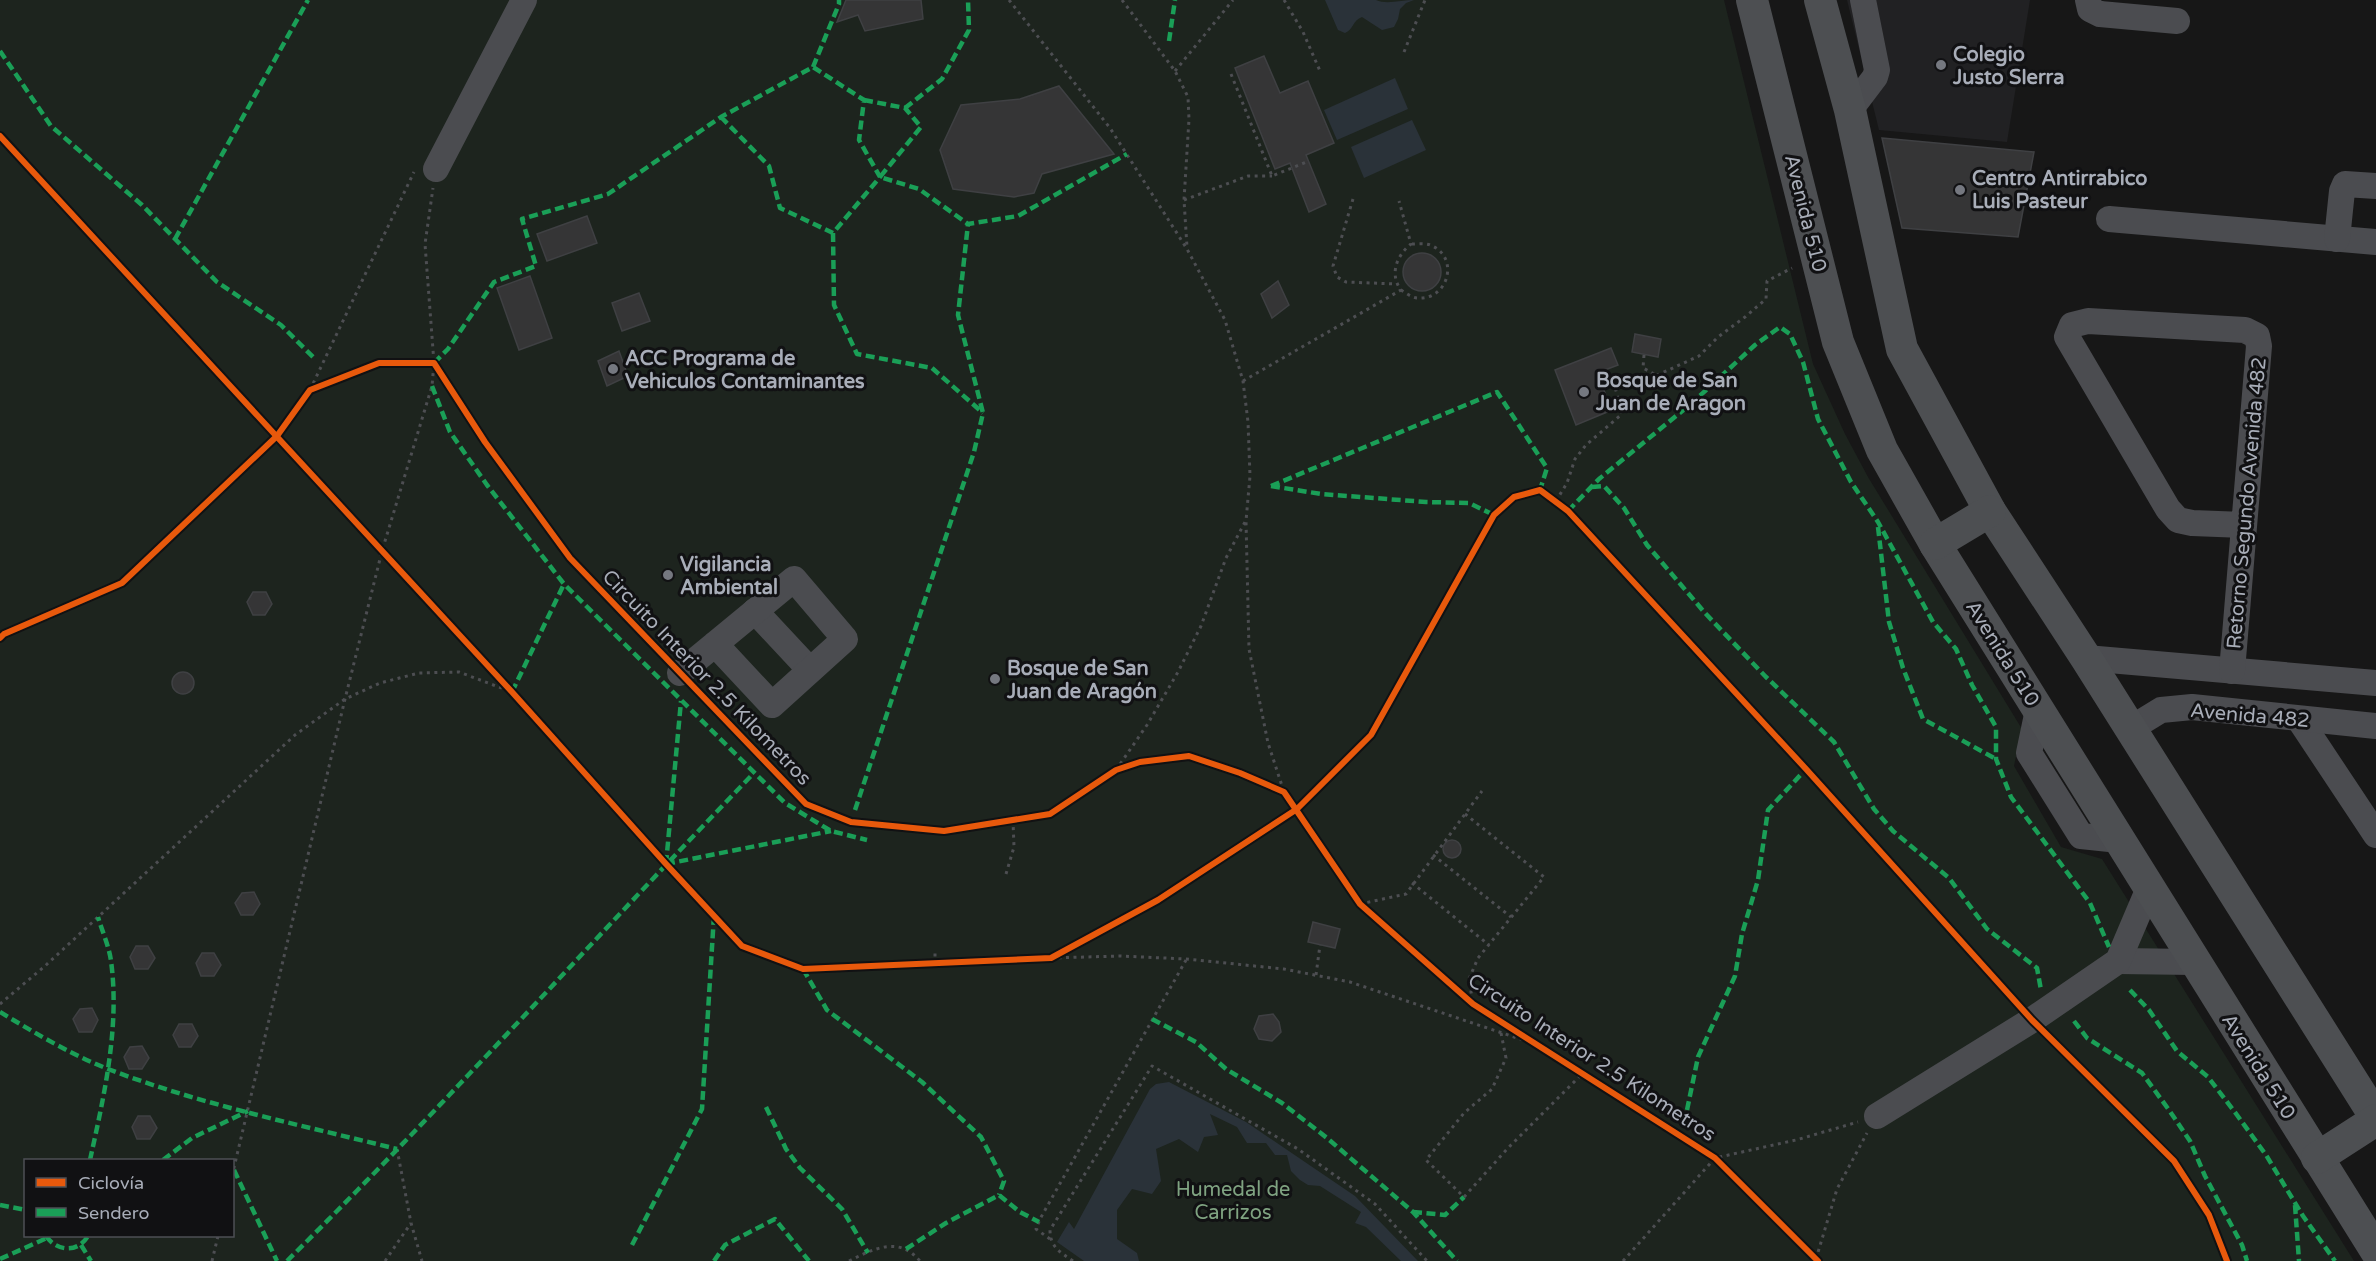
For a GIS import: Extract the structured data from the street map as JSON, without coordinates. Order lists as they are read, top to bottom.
{
  "streets": {
    "main road": ["Avenida 510"],
    "street": ["Retorno Segundo Avenida 482", "Avenida 482"],
    "cycle path": ["Circuito Interior 2.5 Kilometros"]
  },
  "parks": ["Humedal de Carrizos"],
  "places": [
    "Colegio Justo SIerra",
    "Centro Antirrabico Luis Pasteur",
    "ACC Programa de Vehiculos Contaminantes",
    "Bosque de San Juan de Aragon",
    "Vigilancia Ambiental",
    "Bosque de San Juan de Aragón"
  ],
  "legend": ["Ciclovía", "Sendero"]
}
